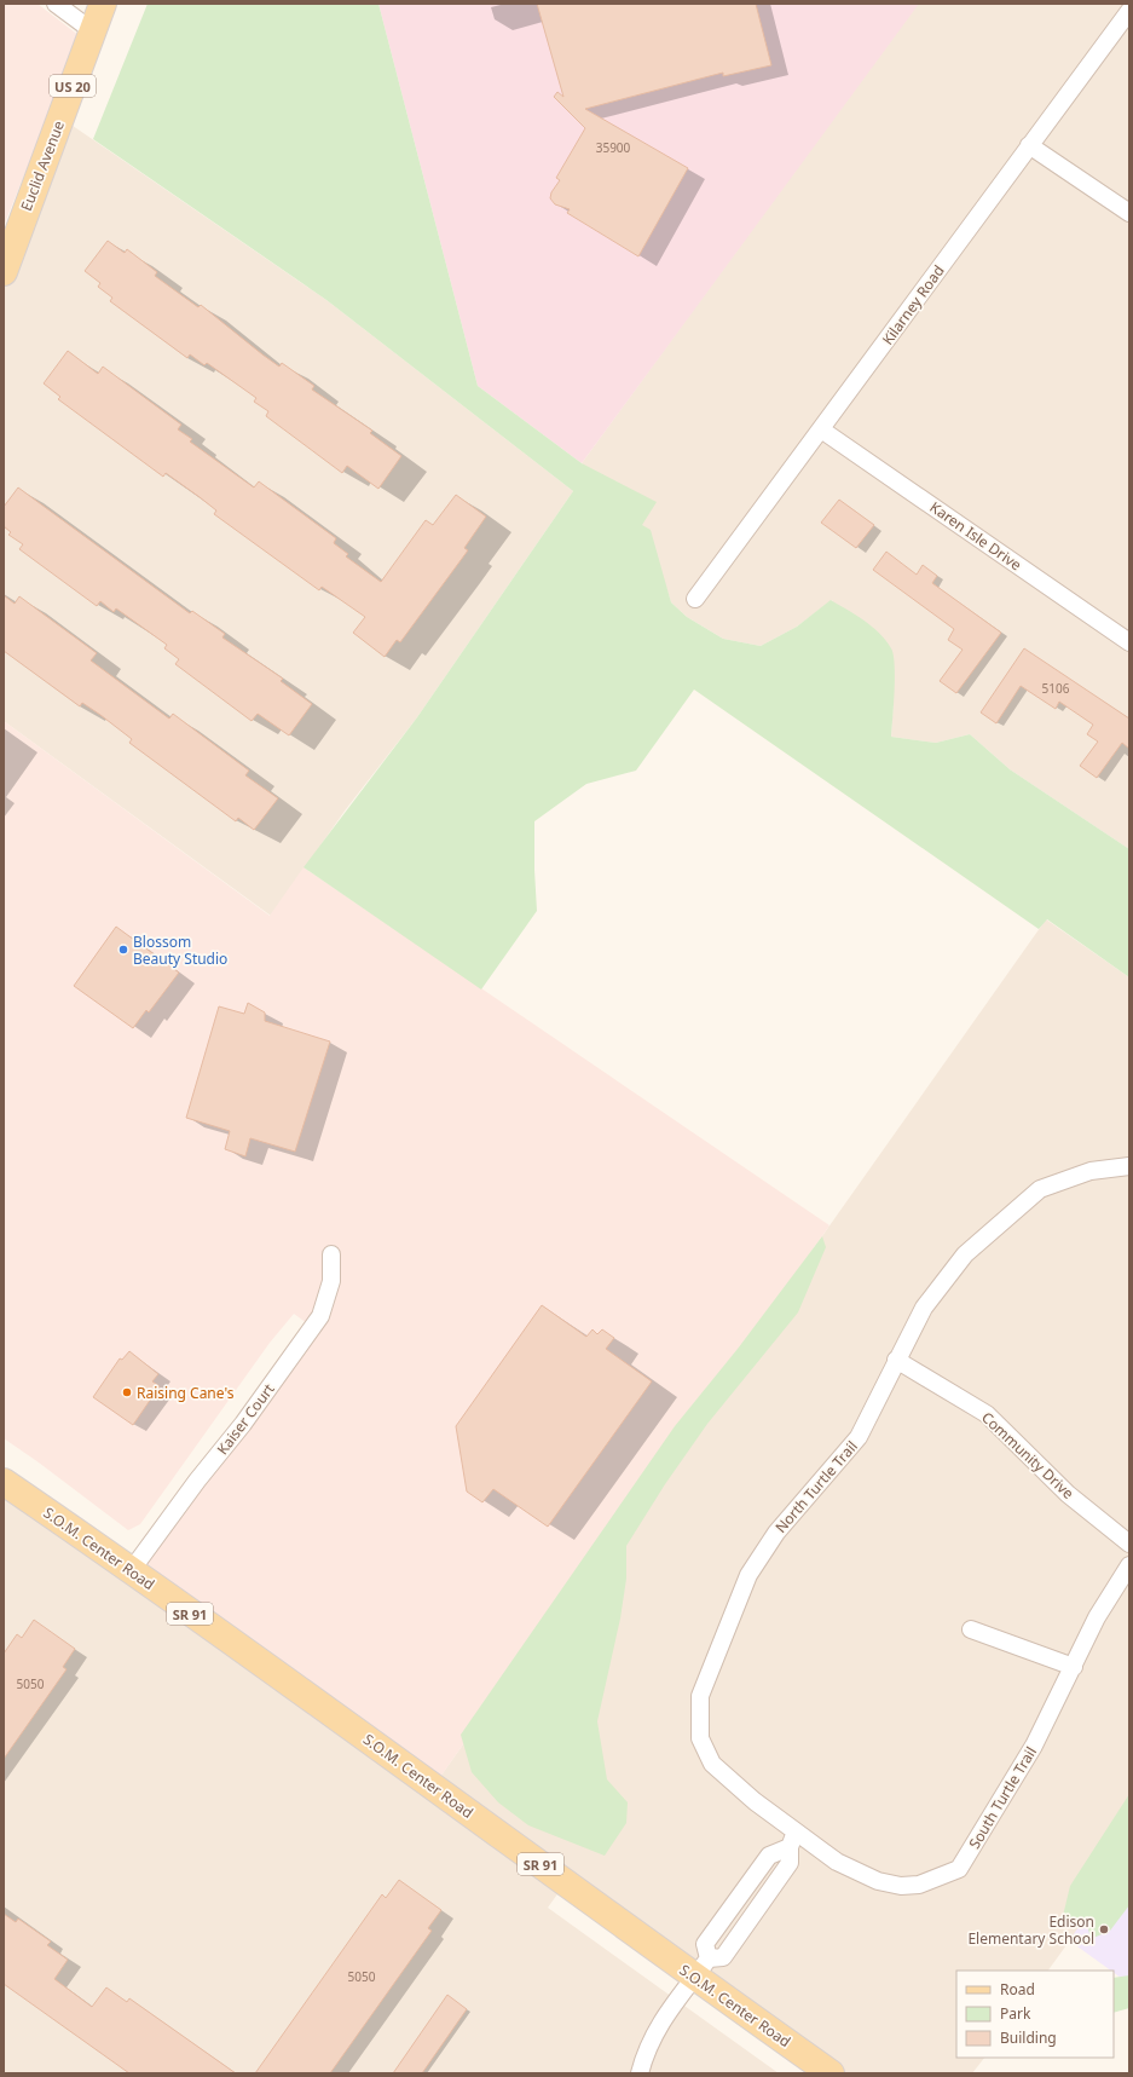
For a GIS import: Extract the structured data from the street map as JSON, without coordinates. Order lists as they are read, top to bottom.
{
  "streets": {
    "main road": [
      "US 20",
      "Euclid Avenue",
      "S.O.M. Center Road",
      "SR 91"
    ],
    "street": [
      "Kilarney Road",
      "Karen Isle Drive",
      "Kaiser Court",
      "Community Drive",
      "North Turtle Trail",
      "South Turtle Trail"
    ]
  },
  "crossings": [
    ["Kilarney Road", "Karen Isle Drive"],
    ["Kaiser Court", "S.O.M. Center Road"],
    ["Community Drive", "North Turtle Trail"],
    ["North Turtle Trail", "South Turtle Trail"]
  ],
  "places": ["Blossom Beauty Studio", "Raising Cane's", "Edison Elementary School"],
  "house_numbers": [
    "35900",
    "5106",
    "5050",
    "5050"
  ],
  "legend": ["Road", "Park", "Building"]
}
